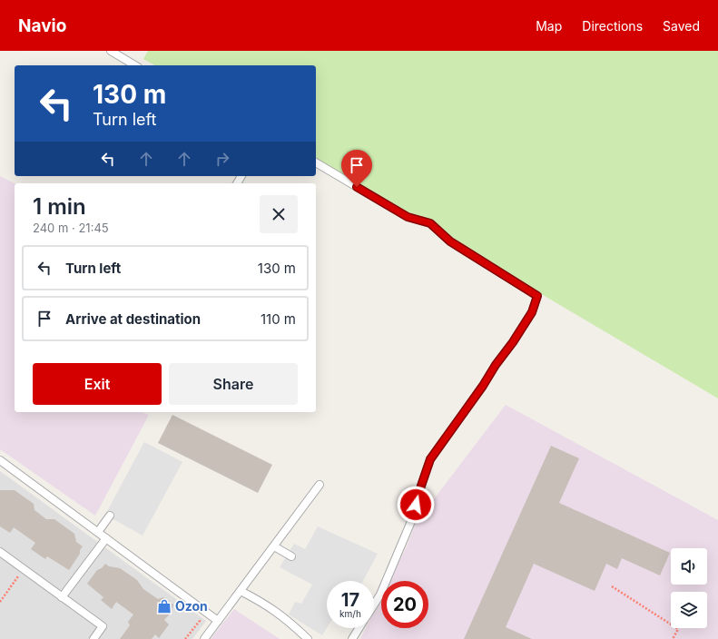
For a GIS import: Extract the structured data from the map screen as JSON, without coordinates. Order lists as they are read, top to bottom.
{
  "places": {
    "shop": ["Ozon"]
  },
  "page": {
    "header": "Navio",
    "nav": ["Map", "Directions", "Saved"],
    "turn": ["130 m", "Turn left"],
    "heading": ["1 min", "240 m · 21:45"],
    "list": [
      {
        "name": "Turn left",
        "value": "130 m"
      },
      {
        "name": "Arrive at destination",
        "value": "110 m"
      }
    ],
    "buttons": ["Exit", "Share"],
    "speed": "17 km/h",
    "limit": "20"
  }
}
